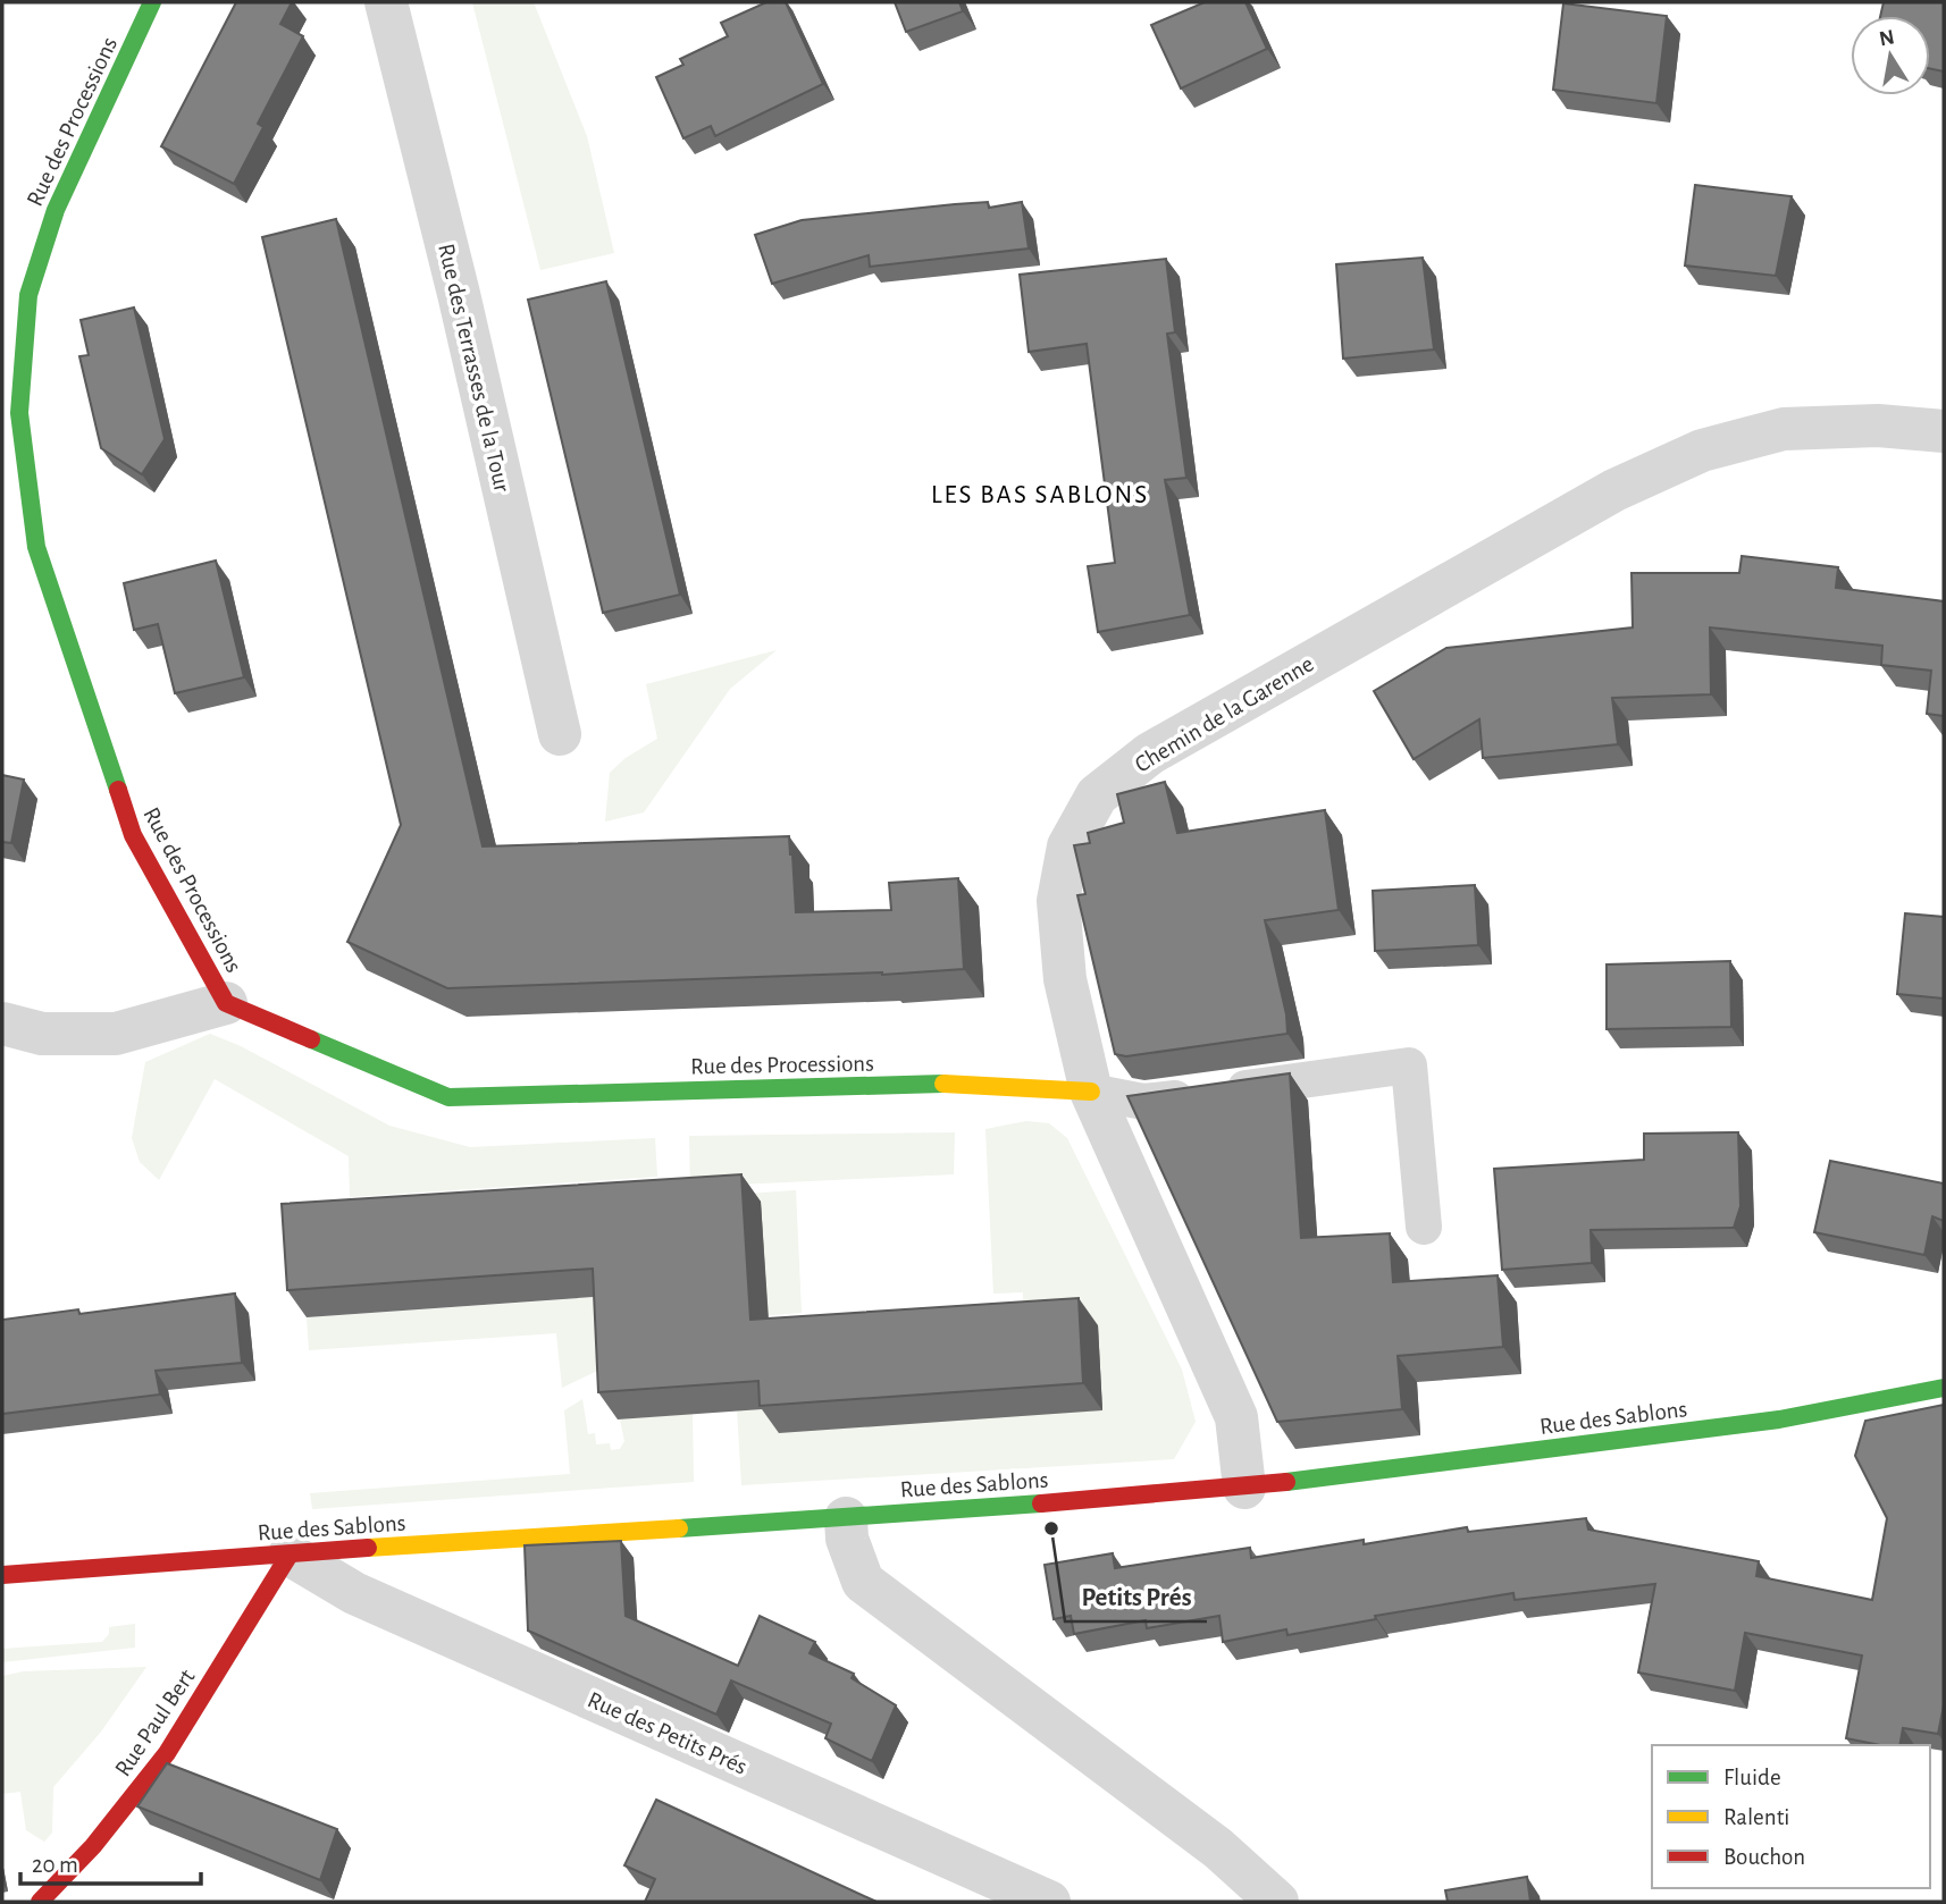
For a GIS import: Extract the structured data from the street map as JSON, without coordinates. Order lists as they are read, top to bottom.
{
  "streets": {
    "street": [
      "Rue des Processions",
      "Rue des Terrasses de la Tour",
      "Chemin de la Garenne",
      "Rue des Sablons",
      "Rue Paul Bert",
      "Rue des Petits Prés"
    ]
  },
  "crossings": [
    ["Rue des Processions", "Chemin de la Garenne"],
    ["Chemin de la Garenne", "Rue des Sablons"],
    ["Rue des Sablons", "Rue Paul Bert"],
    ["Rue des Sablons", "Rue des Petits Prés"],
    ["Rue Paul Bert", "Rue des Petits Prés"]
  ],
  "districts": ["LES BAS SABLONS"],
  "places": ["Petits Prés"],
  "legend": ["Fluide", "Ralenti", "Bouchon"],
  "scale_bar": "20 m",
  "north": "top"
}
